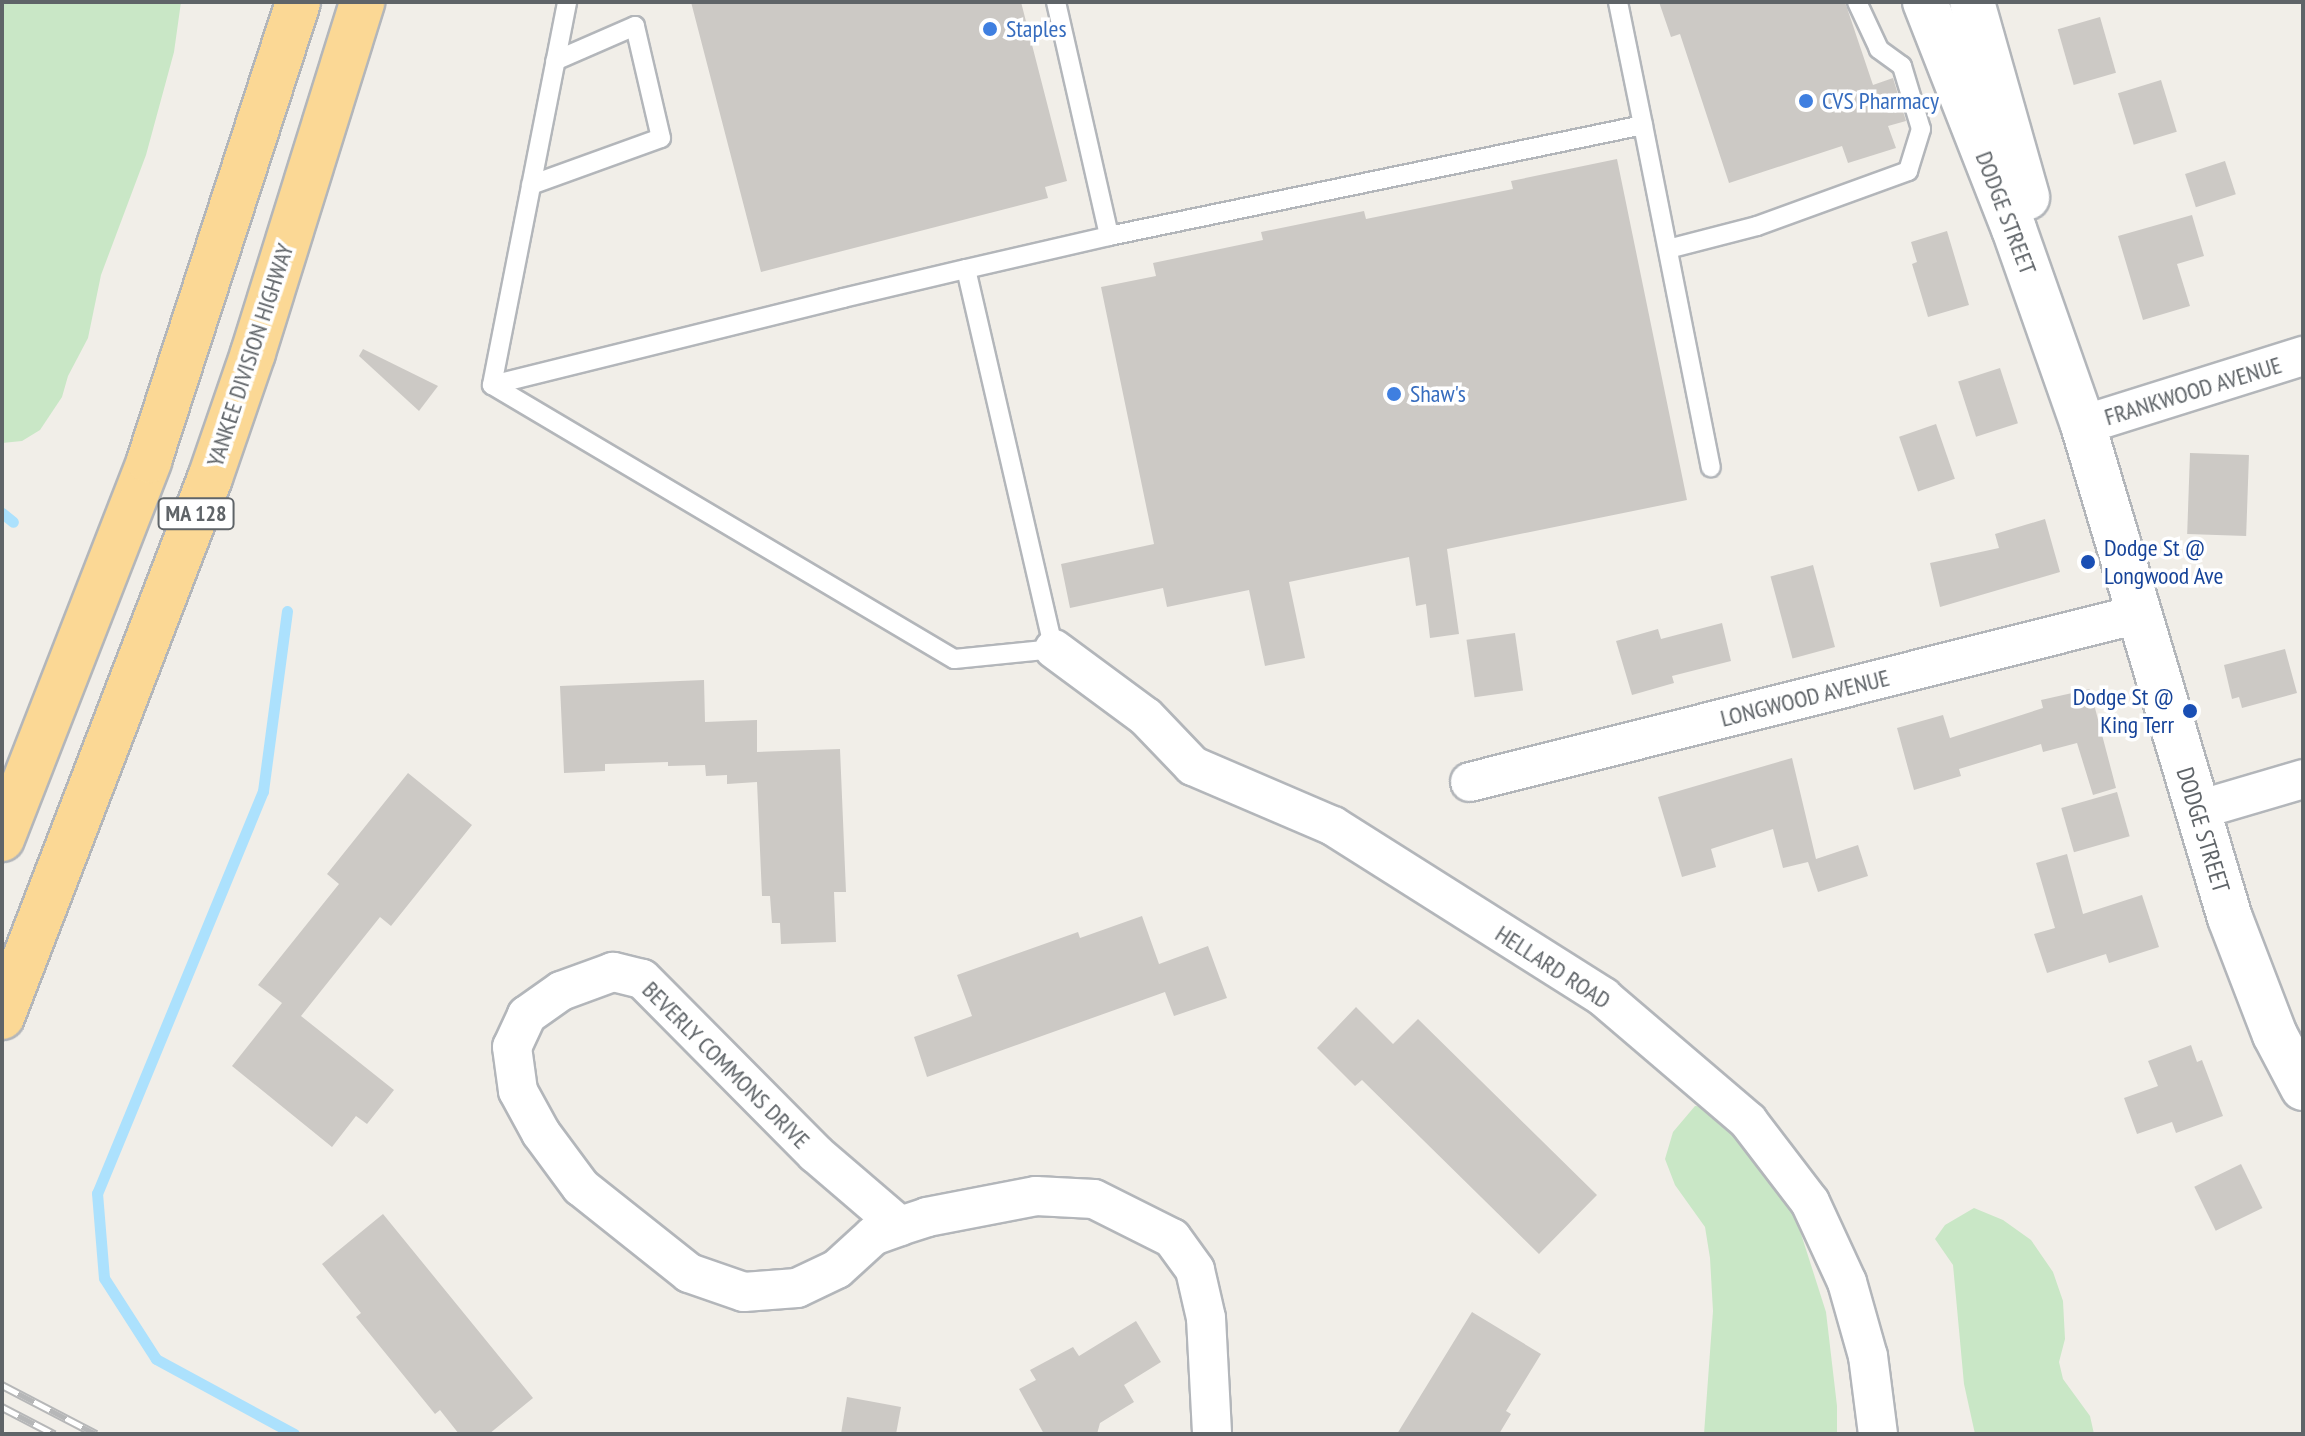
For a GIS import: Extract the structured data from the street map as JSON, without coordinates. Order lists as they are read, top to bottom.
{
  "streets": {
    "highway": ["YANKEE DIVISION HIGHWAY", "MA 128"],
    "main road": ["DODGE STREET"],
    "street": [
      "FRANKWOOD AVENUE",
      "LONGWOOD AVENUE",
      "HELLARD ROAD",
      "BEVERLY COMMONS DRIVE"
    ]
  },
  "crossings": [
    ["DODGE STREET", "FRANKWOOD AVENUE"],
    ["DODGE STREET", "LONGWOOD AVENUE"]
  ],
  "places": [
    "Staples",
    "CVS Pharmacy",
    "Shaw's",
    "Dodge St @ Longwood Ave",
    "Dodge St @ King Terr"
  ]
}
